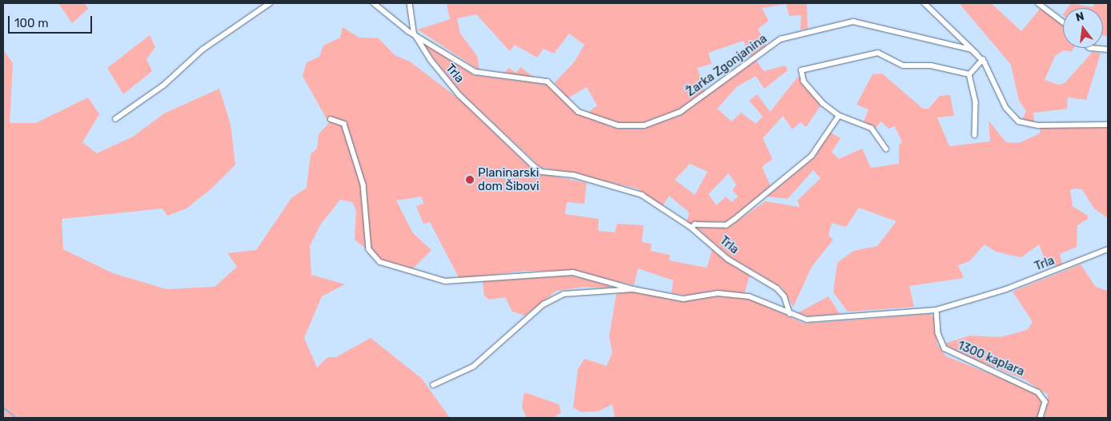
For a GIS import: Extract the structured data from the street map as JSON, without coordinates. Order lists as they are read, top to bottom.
{
  "streets": {
    "street": ["Žarka Zgonjanina", "Trla", "1300 kaplara"]
  },
  "crossings": [
    ["Žarka Zgonjanina", "Trla"],
    ["Trla", "1300 kaplara"]
  ],
  "places": ["Planinarski dom Šibovi"],
  "scale_bar": "100 m",
  "north": "top"
}
